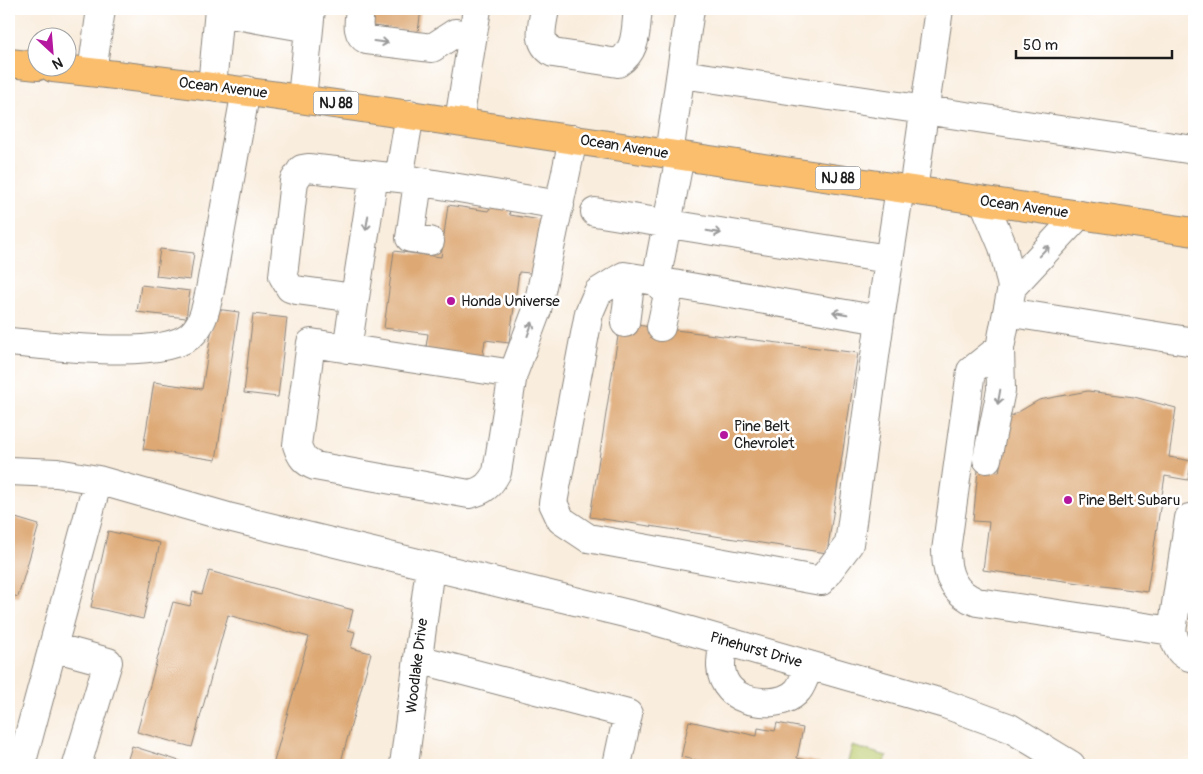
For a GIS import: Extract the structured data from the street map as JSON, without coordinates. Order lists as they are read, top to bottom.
{
  "streets": {
    "main road": ["Ocean Avenue", "NJ 88"],
    "street": ["Pinehurst Drive", "Woodlake Drive"]
  },
  "crossings": [
    ["Pinehurst Drive", "Woodlake Drive"]
  ],
  "places": ["Honda Universe", "Pine Belt Chevrolet", "Pine Belt Subaru"],
  "scale_bar": "50 m",
  "north": "bottom right"
}
